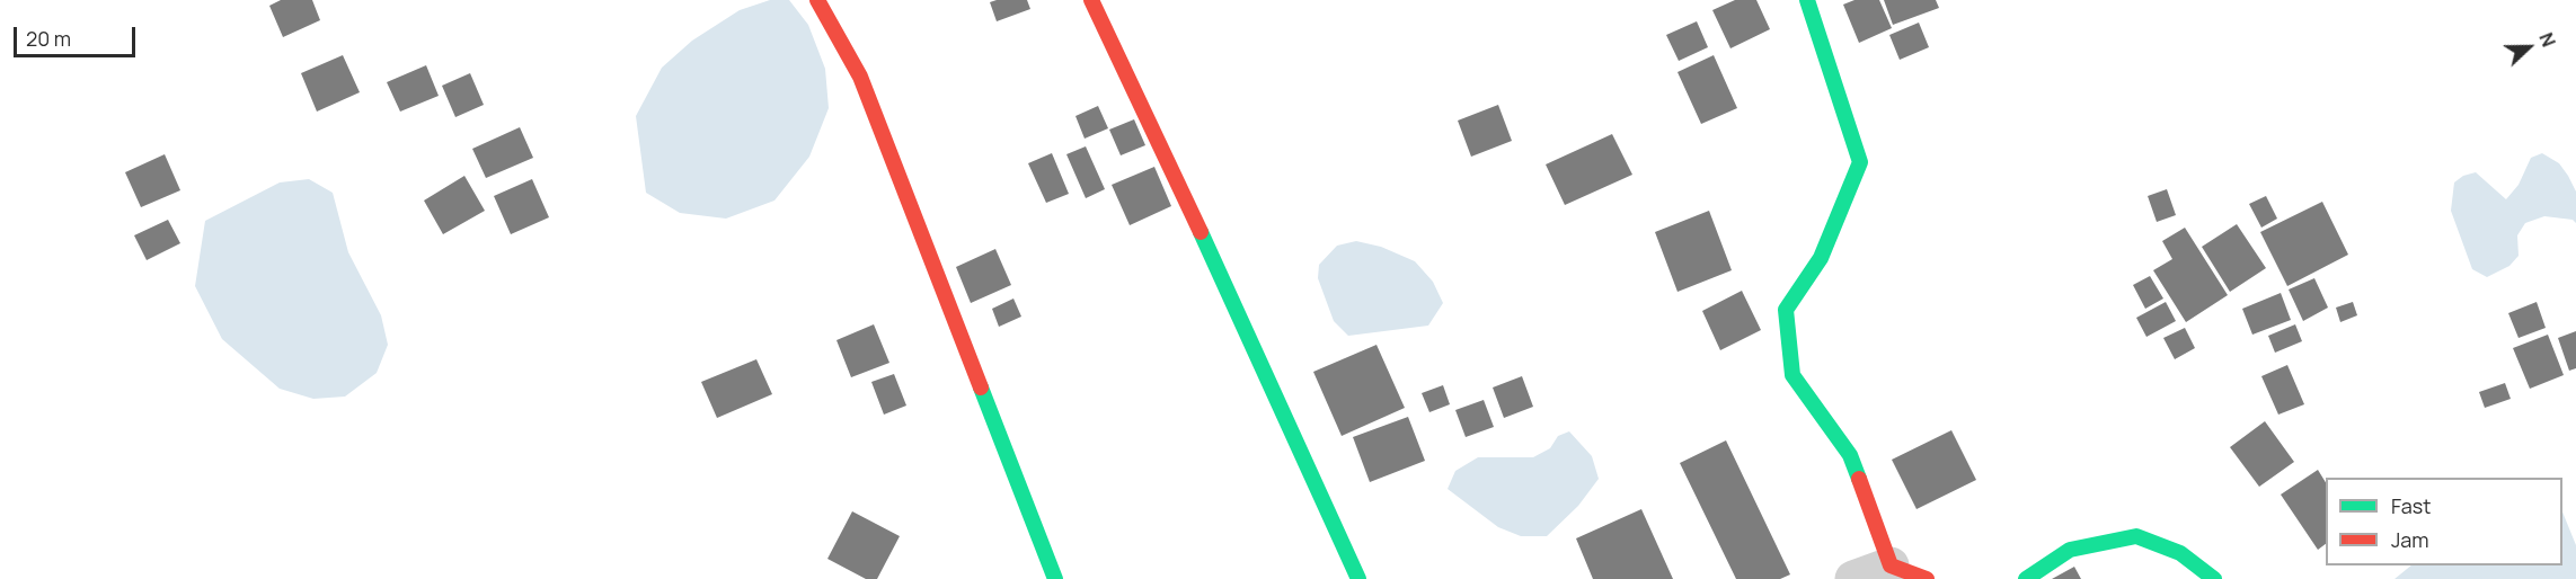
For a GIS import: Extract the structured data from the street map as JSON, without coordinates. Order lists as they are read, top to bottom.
{
  "legend": ["Fast", "Jam"],
  "scale_bar": "20 m",
  "north": "right"
}
